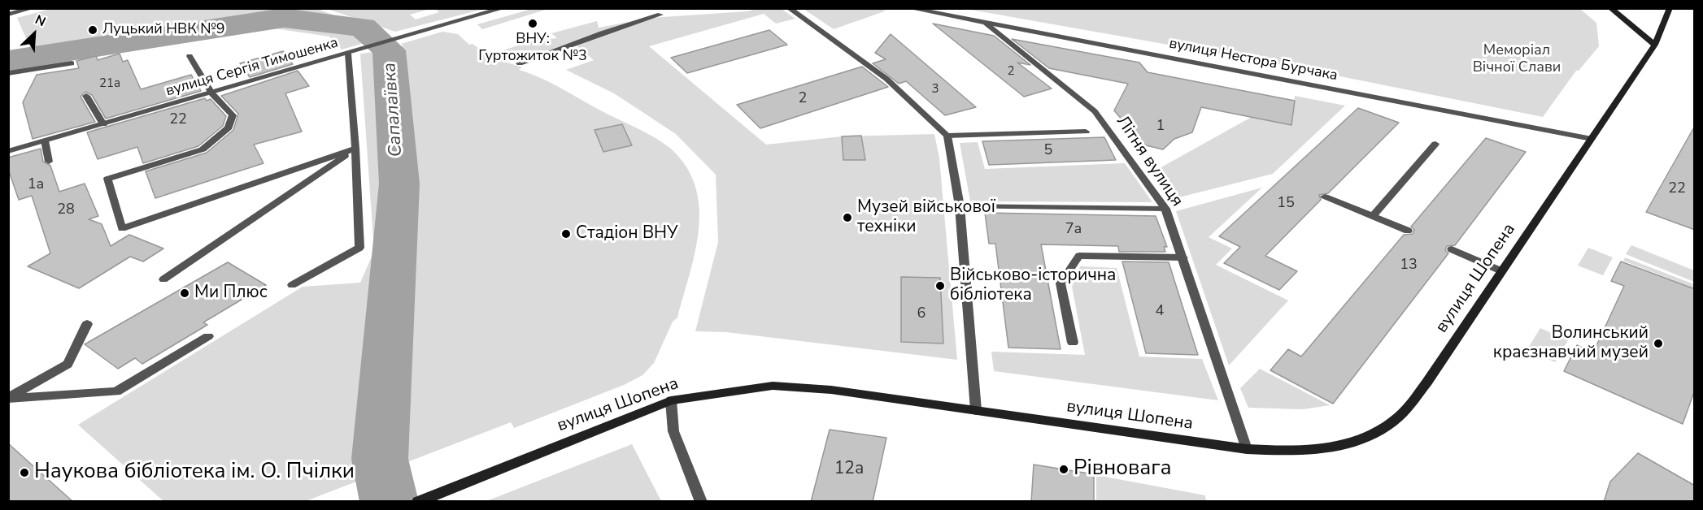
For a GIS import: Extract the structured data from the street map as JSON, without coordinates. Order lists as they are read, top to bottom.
{
  "streets": {
    "street": [
      "вулиця Нестора Бурчака",
      "вулиця Сергія Тимошенка",
      "Літня вулиця",
      "вулиця Шопена"
    ]
  },
  "crossings": [
    ["вулиця Нестора Бурчака", "Літня вулиця"],
    ["вулиця Нестора Бурчака", "вулиця Шопена"],
    ["Літня вулиця", "вулиця Шопена"]
  ],
  "water": ["Сапалаївка"],
  "parks": ["Меморіал Вічної Слави"],
  "places": [
    "ВНУ: Гуртожиток №3",
    "Луцький НВК №9",
    "Музей військової техніки",
    "Стадіон ВНУ",
    "Військово-історична бібліотека",
    "Ми Плюс",
    "Волинський краєзнавчий музей",
    "Рівновага",
    "Наукова бібліотека ім. О. Пчілки"
  ],
  "house_numbers": [
    "2",
    "21а",
    "3",
    "2",
    "22",
    "1",
    "5",
    "1а",
    "22",
    "15",
    "28",
    "7а",
    "13",
    "4",
    "6",
    "12а"
  ],
  "north": "top right"
}
